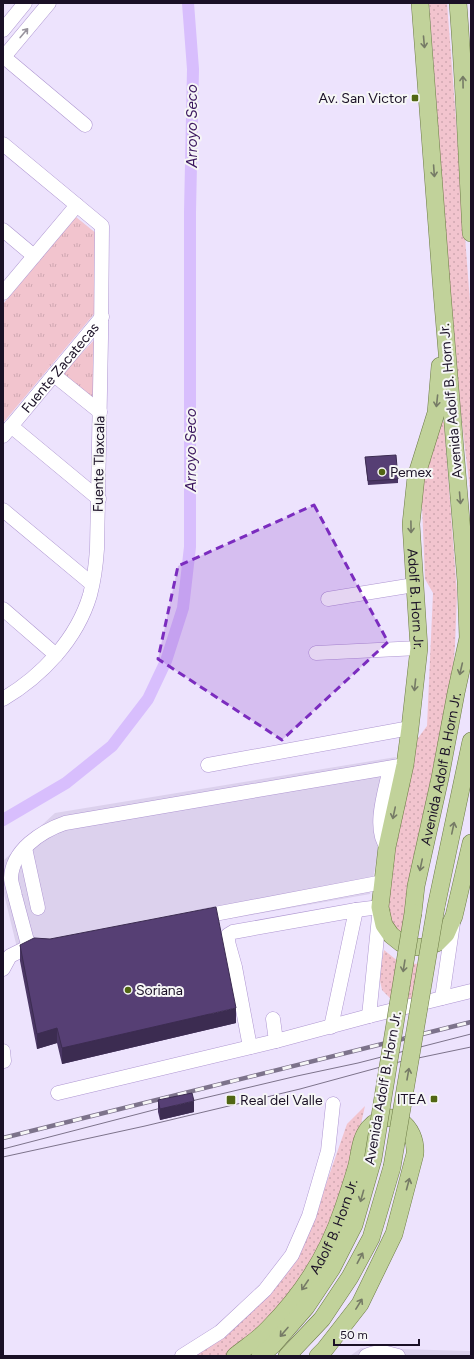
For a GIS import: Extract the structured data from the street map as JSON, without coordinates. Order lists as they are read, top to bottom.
{
  "streets": {
    "main road": ["Avenida Adolf B. Horn Jr.", "Adolf B. Horn Jr."],
    "street": ["Fuente Zacatecas", "Fuente Tlaxcala"]
  },
  "crossings": [
    ["Fuente Zacatecas", "Fuente Tlaxcala"],
    ["Avenida Adolf B. Horn Jr.", "Adolf B. Horn Jr."]
  ],
  "water": ["Arroyo Seco"],
  "places": {
    "transit": ["Av. San Victor", "ITEA", "Real del Valle"],
    "other": ["Pemex", "Soriana"]
  },
  "scale_bar": "50 m"
}
